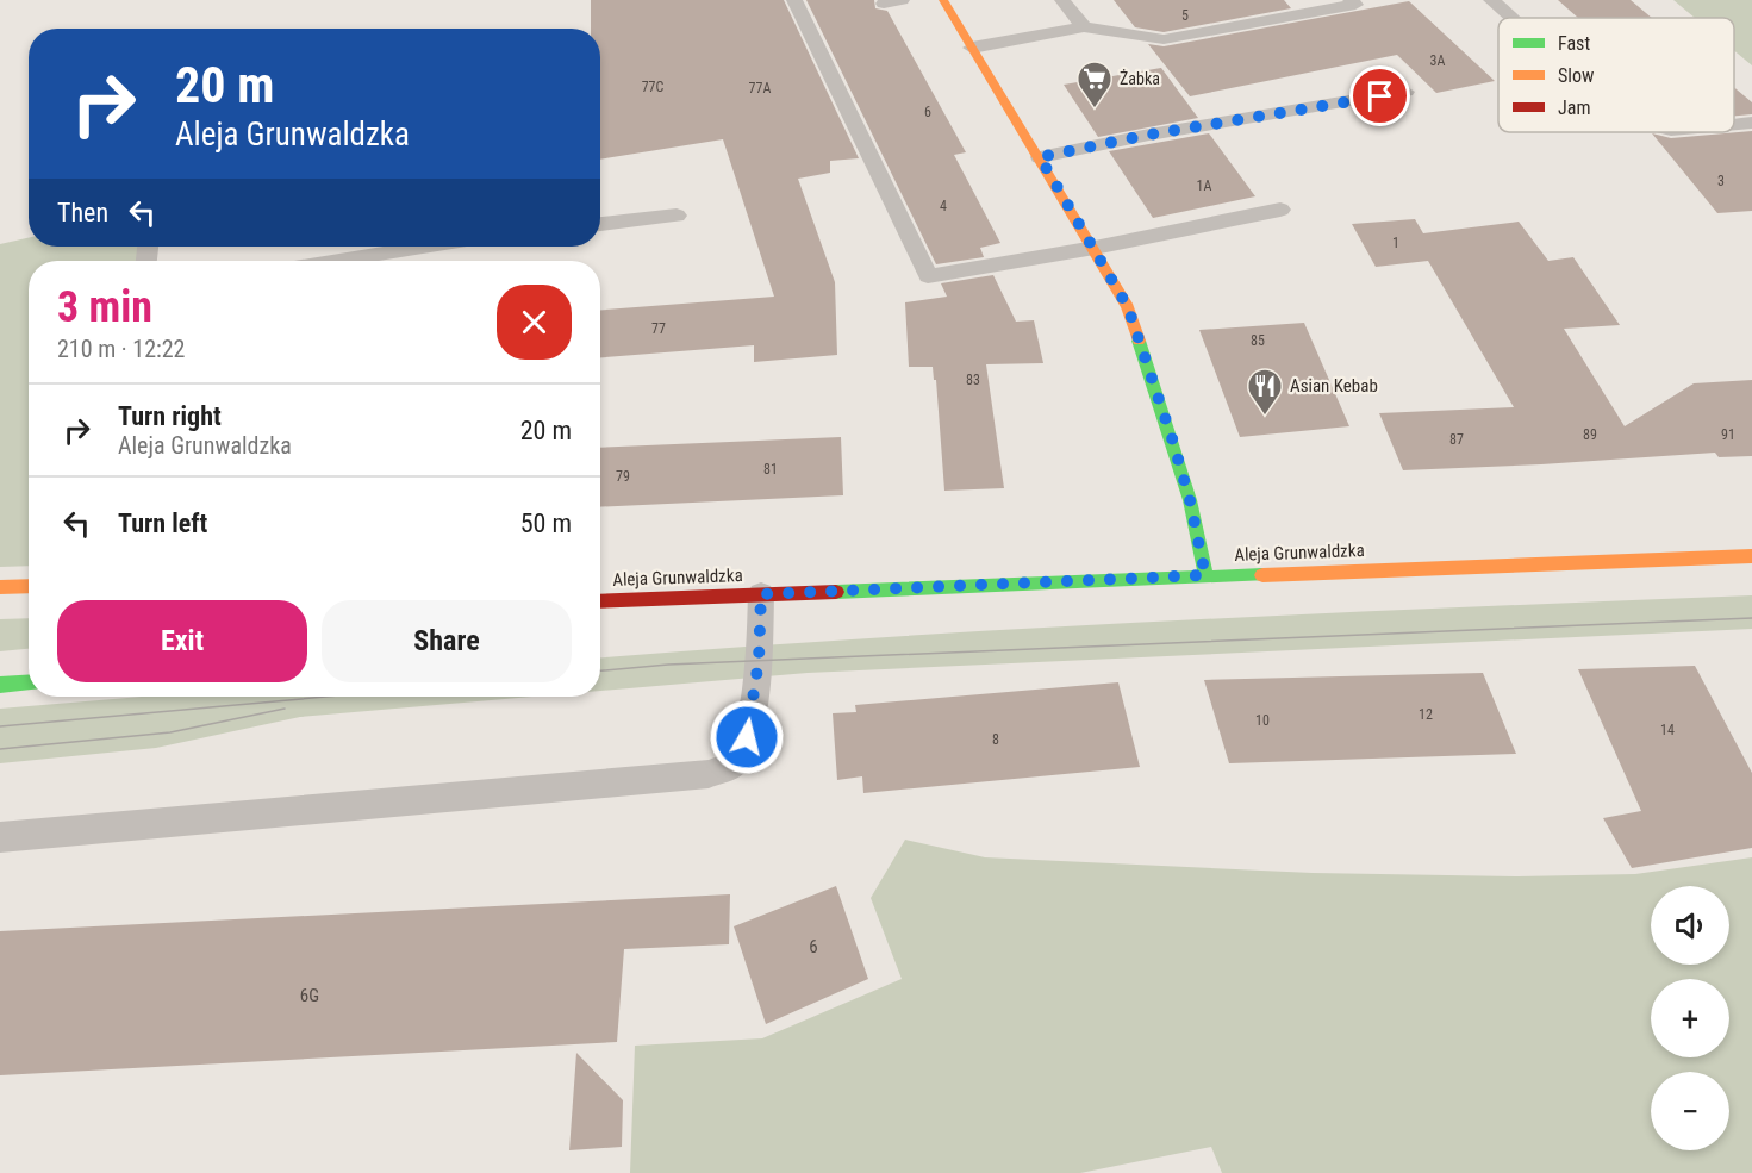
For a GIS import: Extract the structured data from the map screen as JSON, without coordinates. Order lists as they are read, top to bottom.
{
  "streets": {
    "main road": ["Aleja Grunwaldzka"]
  },
  "places": {
    "supermarket": ["Żabka"],
    "restaurant": ["Asian Kebab"]
  },
  "house_numbers": [
    "5",
    "3A",
    "77C",
    "77A",
    "6",
    "3",
    "1A",
    "4",
    "1",
    "77",
    "85",
    "83",
    "89",
    "91",
    "87",
    "81",
    "79",
    "12",
    "10",
    "14",
    "8",
    "6",
    "6G"
  ],
  "legend": ["Fast", "Slow", "Jam"],
  "page": {
    "turn": ["20 m", "Aleja Grunwaldzka"],
    "then": "Then",
    "heading": ["3 min", "210 m · 12:22"],
    "list": [
      {
        "name": "Turn right",
        "note": "Aleja Grunwaldzka",
        "value": "20 m"
      },
      {
        "name": "Turn left",
        "value": "50 m"
      }
    ],
    "buttons": ["Exit", "Share"],
    "map_buttons": ["+", "−"]
  }
}
